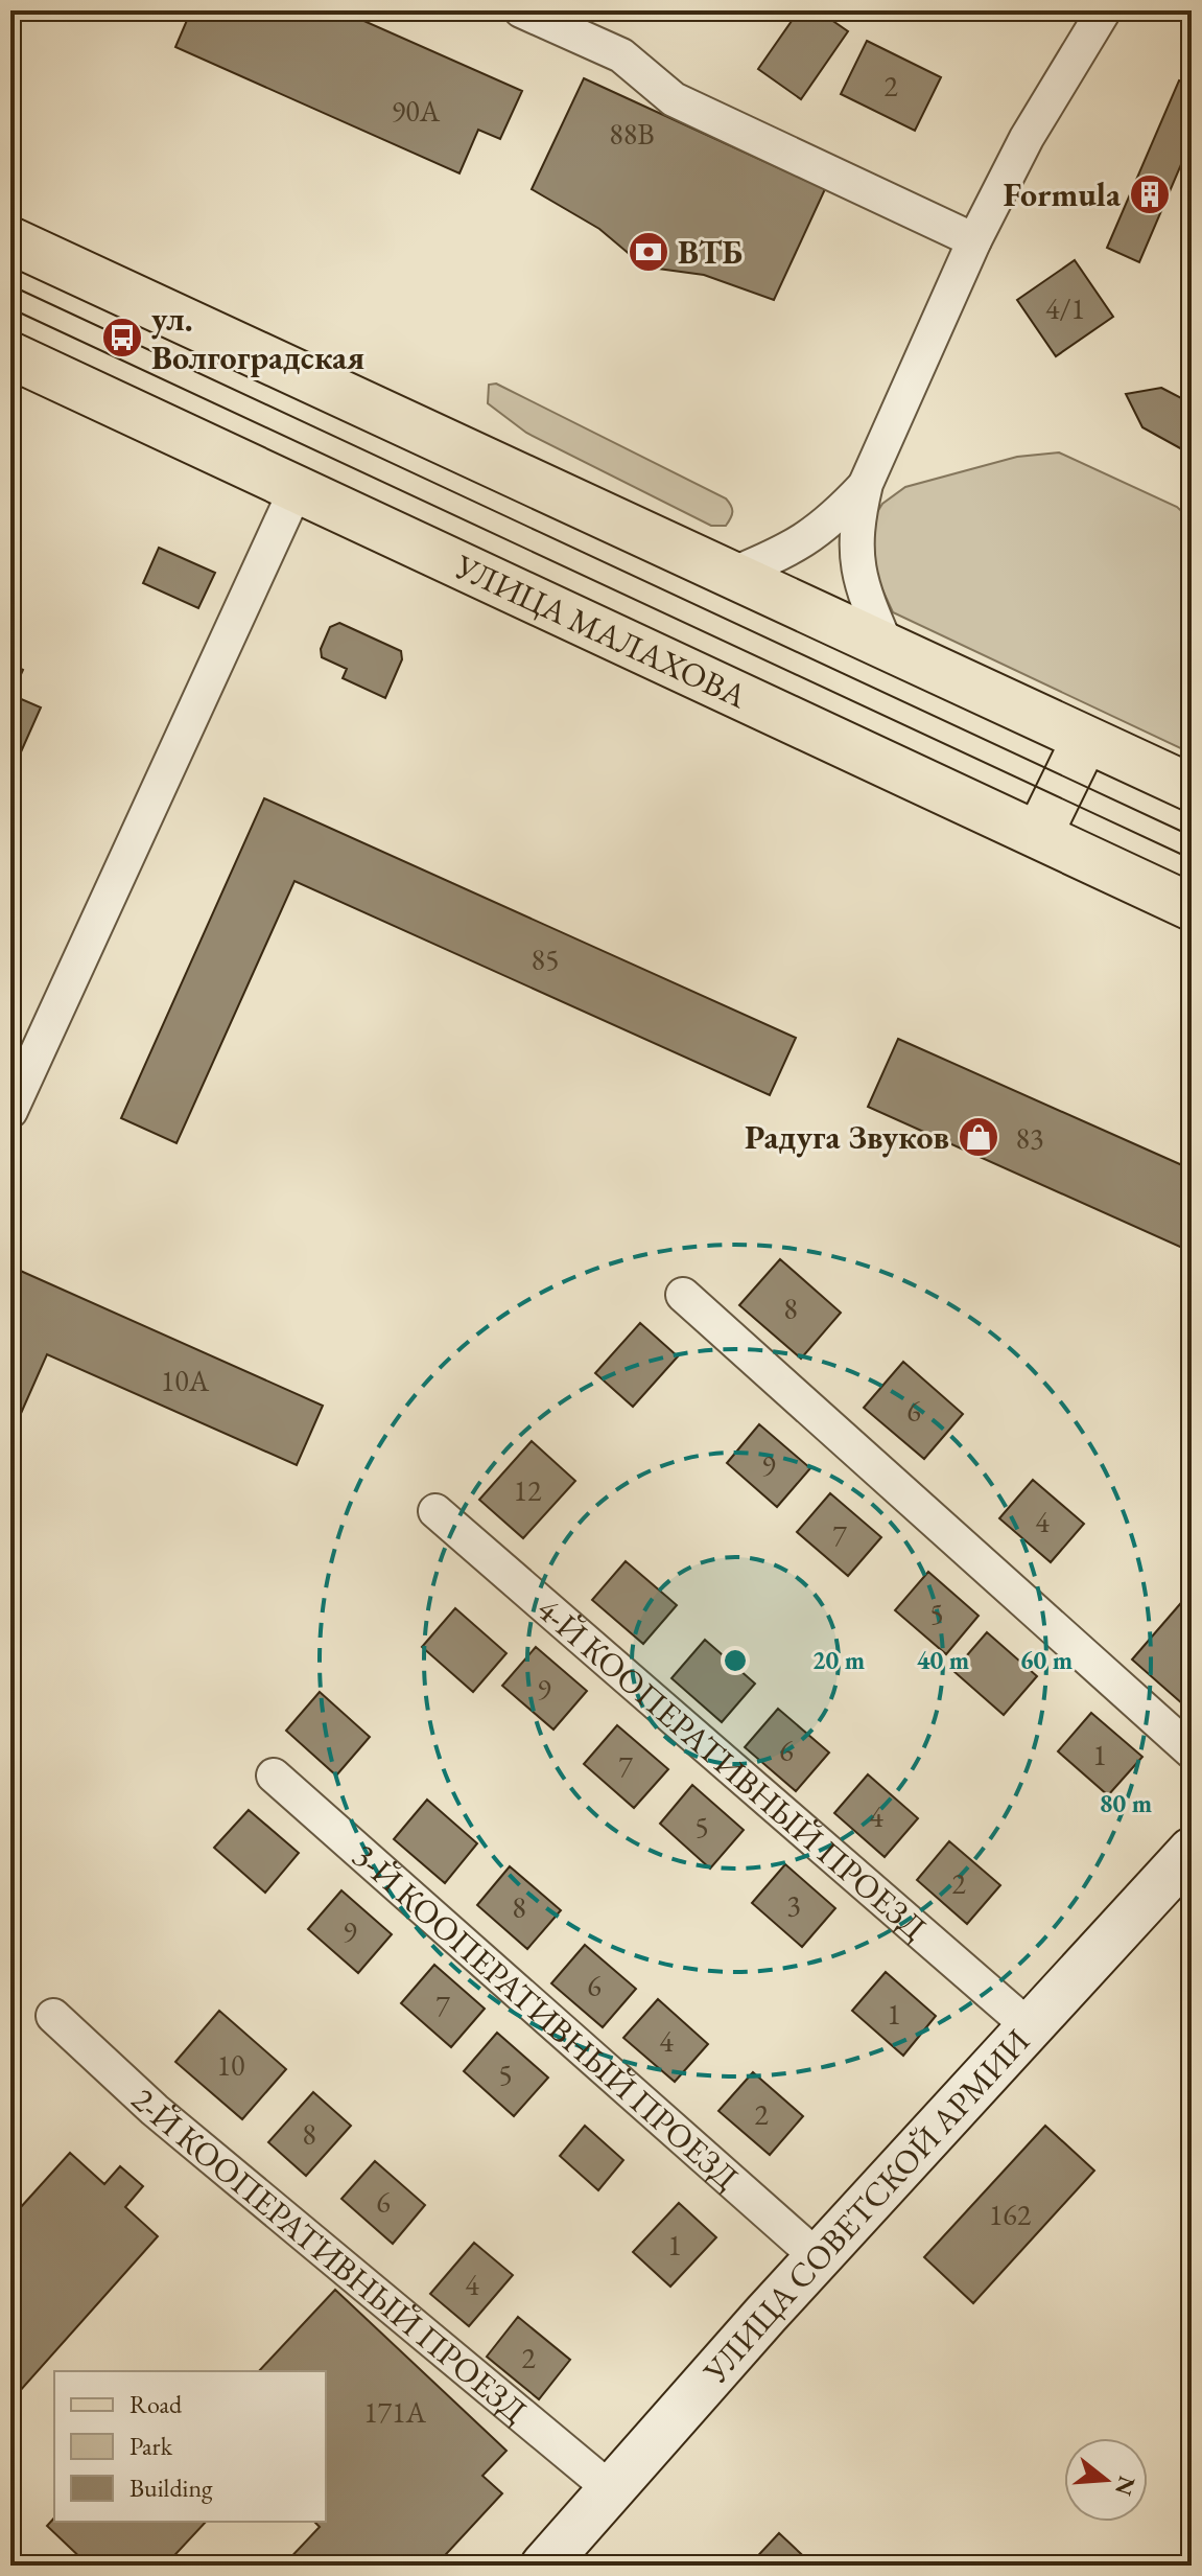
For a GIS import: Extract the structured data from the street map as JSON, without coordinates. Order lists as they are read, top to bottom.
{
  "streets": {
    "main road": ["УЛИЦА МАЛАХОВА"],
    "street": [
      "4-Й КООПЕРАТИВНЫЙ ПРОЕЗД",
      "3-Й КООПЕРАТИВНЫЙ ПРОЕЗД",
      "УЛИЦА СОВЕТСКОЙ АРМИИ",
      "2-Й КООПЕРАТИВНЫЙ ПРОЕЗД"
    ]
  },
  "crossings": [
    ["4-Й КООПЕРАТИВНЫЙ ПРОЕЗД", "УЛИЦА СОВЕТСКОЙ АРМИИ"],
    ["3-Й КООПЕРАТИВНЫЙ ПРОЕЗД", "УЛИЦА СОВЕТСКОЙ АРМИИ"],
    ["УЛИЦА СОВЕТСКОЙ АРМИИ", "2-Й КООПЕРАТИВНЫЙ ПРОЕЗД"]
  ],
  "places": {
    "building": ["Formula"],
    "bank": ["ВТБ"],
    "bus stop": ["ул. Волгоградская"],
    "shop": ["Радуга Звуков"]
  },
  "house_numbers": [
    "2",
    "90А",
    "88В",
    "4/1",
    "85",
    "83",
    "8",
    "10А",
    "6",
    "9",
    "12",
    "4",
    "7",
    "5",
    "9",
    "6",
    "1",
    "7",
    "4",
    "5",
    "2",
    "3",
    "8",
    "9",
    "6",
    "7",
    "1",
    "4",
    "10",
    "5",
    "2",
    "8",
    "6",
    "162",
    "1",
    "4",
    "2",
    "171А"
  ],
  "legend": ["Road", "Park", "Building"],
  "north": "right",
  "rings": [
    "20 m",
    "40 m",
    "60 m",
    "80 m"
  ]
}
